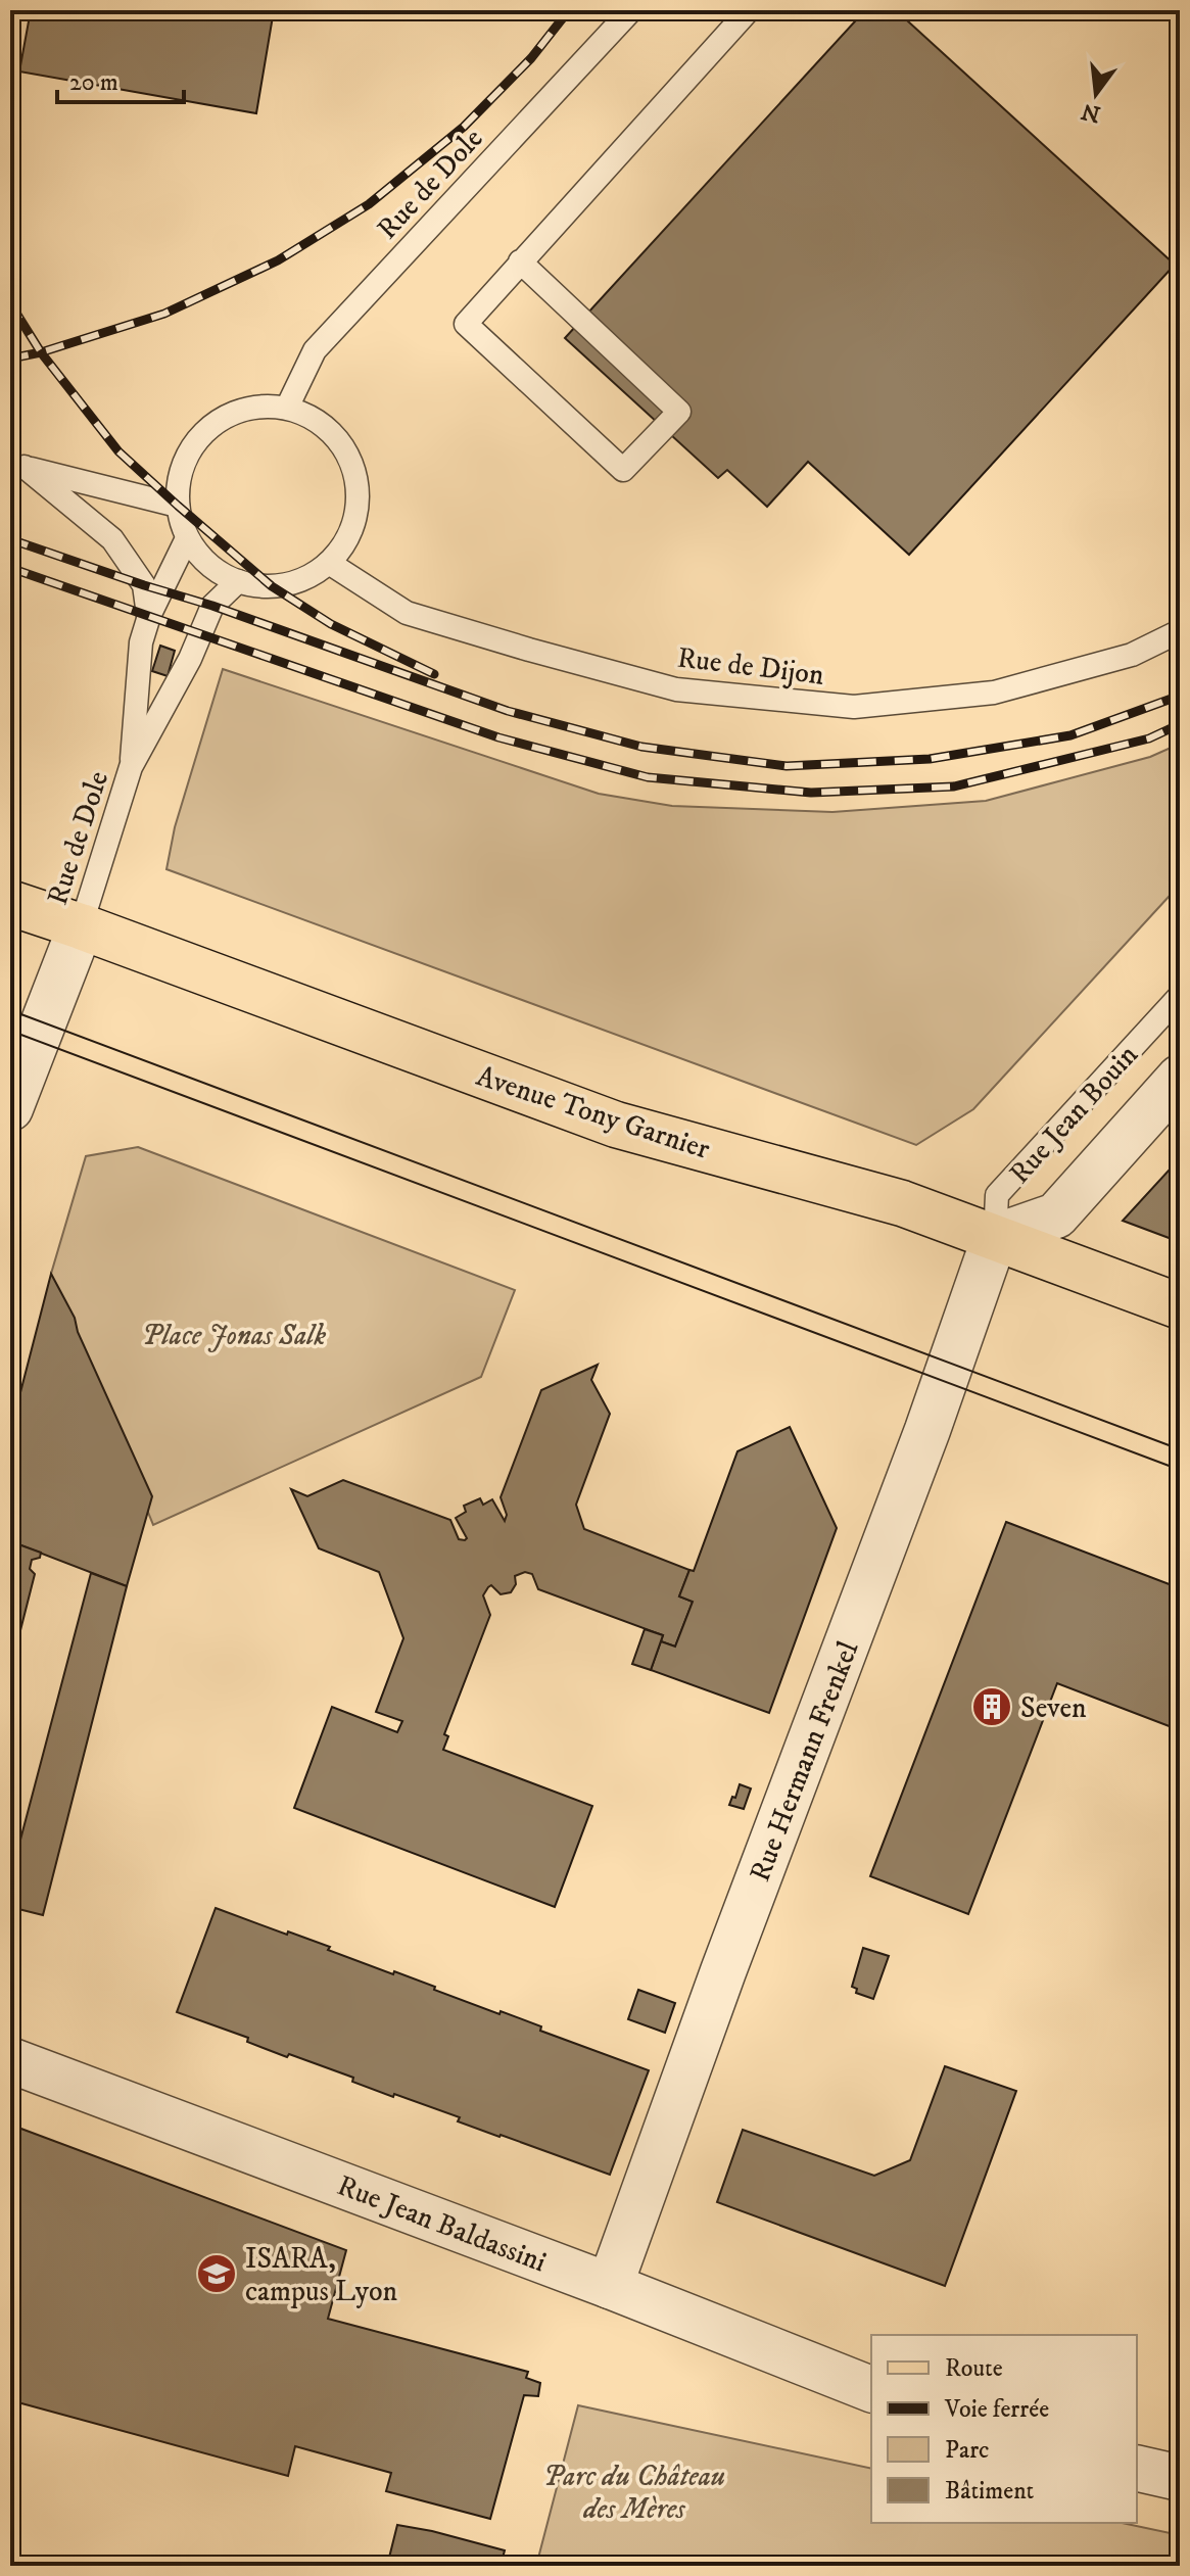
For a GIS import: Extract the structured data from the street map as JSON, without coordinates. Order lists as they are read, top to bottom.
{
  "streets": {
    "main road": ["Avenue Tony Garnier"],
    "street": ["Rue Jean Bouin", "Rue Hermann Frenkel", "Rue Jean Baldassini"],
    "lane": ["Rue de Dole", "Rue de Dijon"]
  },
  "crossings": [
    ["Rue de Dole", "Rue de Dijon"],
    ["Rue de Dole", "Avenue Tony Garnier"],
    ["Avenue Tony Garnier", "Rue Jean Bouin"],
    ["Avenue Tony Garnier", "Rue Hermann Frenkel"],
    ["Rue Jean Bouin", "Rue Hermann Frenkel"],
    ["Rue Hermann Frenkel", "Rue Jean Baldassini"]
  ],
  "parks": ["Place Jonas Salk", "Parc du Château des Mères"],
  "places": {
    "building": ["Seven"],
    "school or university": ["ISARA, campus Lyon"]
  },
  "legend": [
    "Route",
    "Voie ferrée",
    "Parc",
    "Bâtiment"
  ],
  "scale_bar": "20 m",
  "north": "bottom"
}
